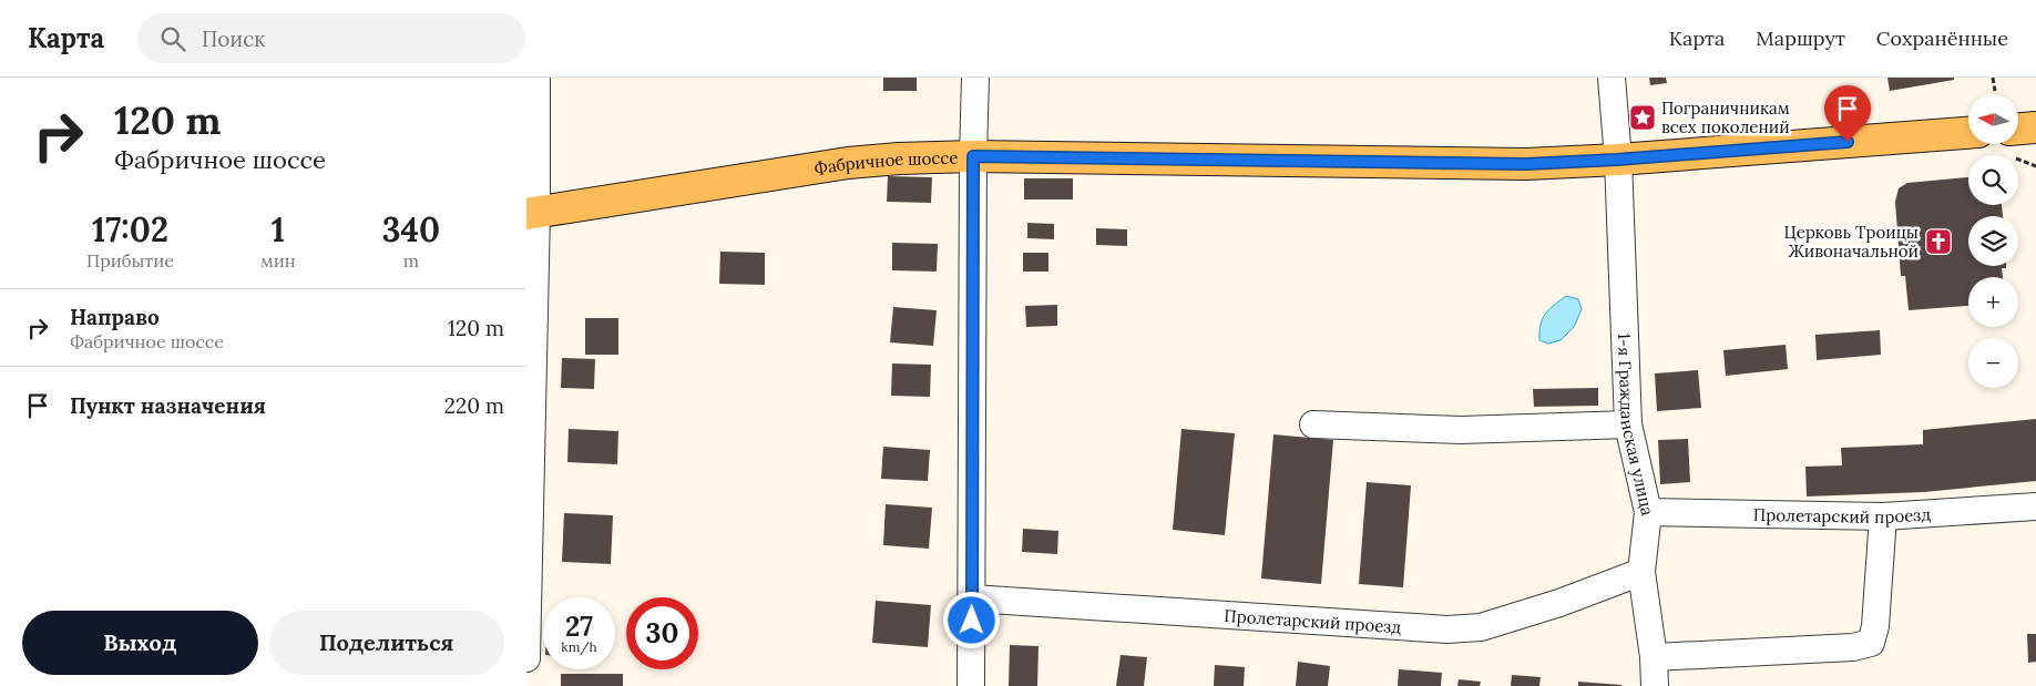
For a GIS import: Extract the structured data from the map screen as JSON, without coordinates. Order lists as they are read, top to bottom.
{
  "streets": {
    "main road": ["Фабричное шоссе"],
    "street": ["1-я Гражданская улица", "Пролетарский проезд"]
  },
  "crossings": [
    ["Фабричное шоссе", "1-я Гражданская улица"],
    ["1-я Гражданская улица", "Пролетарский проезд"]
  ],
  "places": {
    "place": ["Пограничникам всех поколений"],
    "church": ["Церковь Троицы Живоначальной"]
  },
  "north": "left",
  "page": {
    "header": "Карта",
    "search": "Поиск",
    "nav": ["Карта", "Маршрут", "Сохранённые"],
    "turn": ["120 m", "Фабричное шоссе"],
    "map_buttons": ["+", "−"],
    "eta": [
      "17:02",
      "Прибытие",
      "1",
      "мин",
      "340",
      "m"
    ],
    "list": [
      {
        "name": "Направо",
        "note": "Фабричное шоссе",
        "value": "120 m"
      },
      {
        "name": "Пункт назначения",
        "value": "220 m"
      }
    ],
    "speed": "27 km/h",
    "limit": "30",
    "buttons": ["Выход", "Поделиться"]
  }
}
